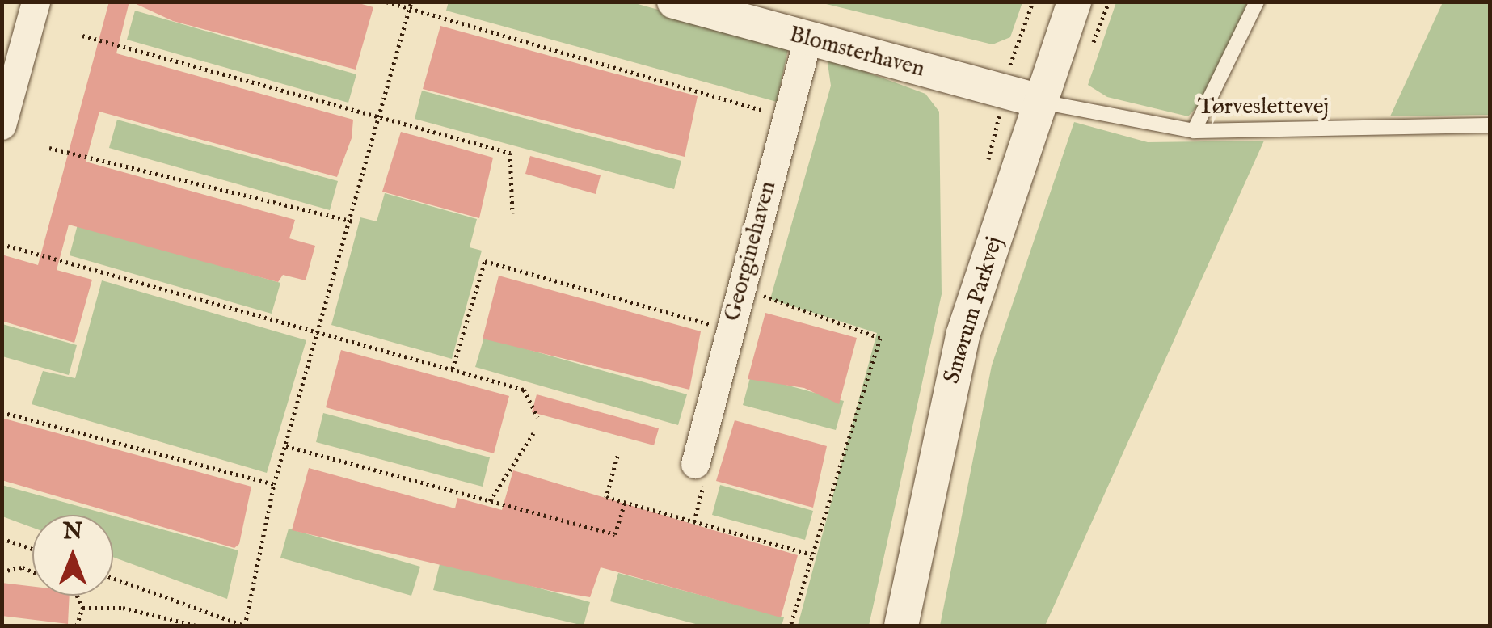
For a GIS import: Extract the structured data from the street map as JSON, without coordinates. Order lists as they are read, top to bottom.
{
  "streets": {
    "street": ["Blomsterhaven", "Georginehaven", "Smørum Parkvej"],
    "lane": ["Tørveslettevej"]
  },
  "crossings": [
    ["Blomsterhaven", "Tørveslettevej"],
    ["Blomsterhaven", "Georginehaven"],
    ["Blomsterhaven", "Smørum Parkvej"],
    ["Tørveslettevej", "Smørum Parkvej"]
  ],
  "north": "top"
}
